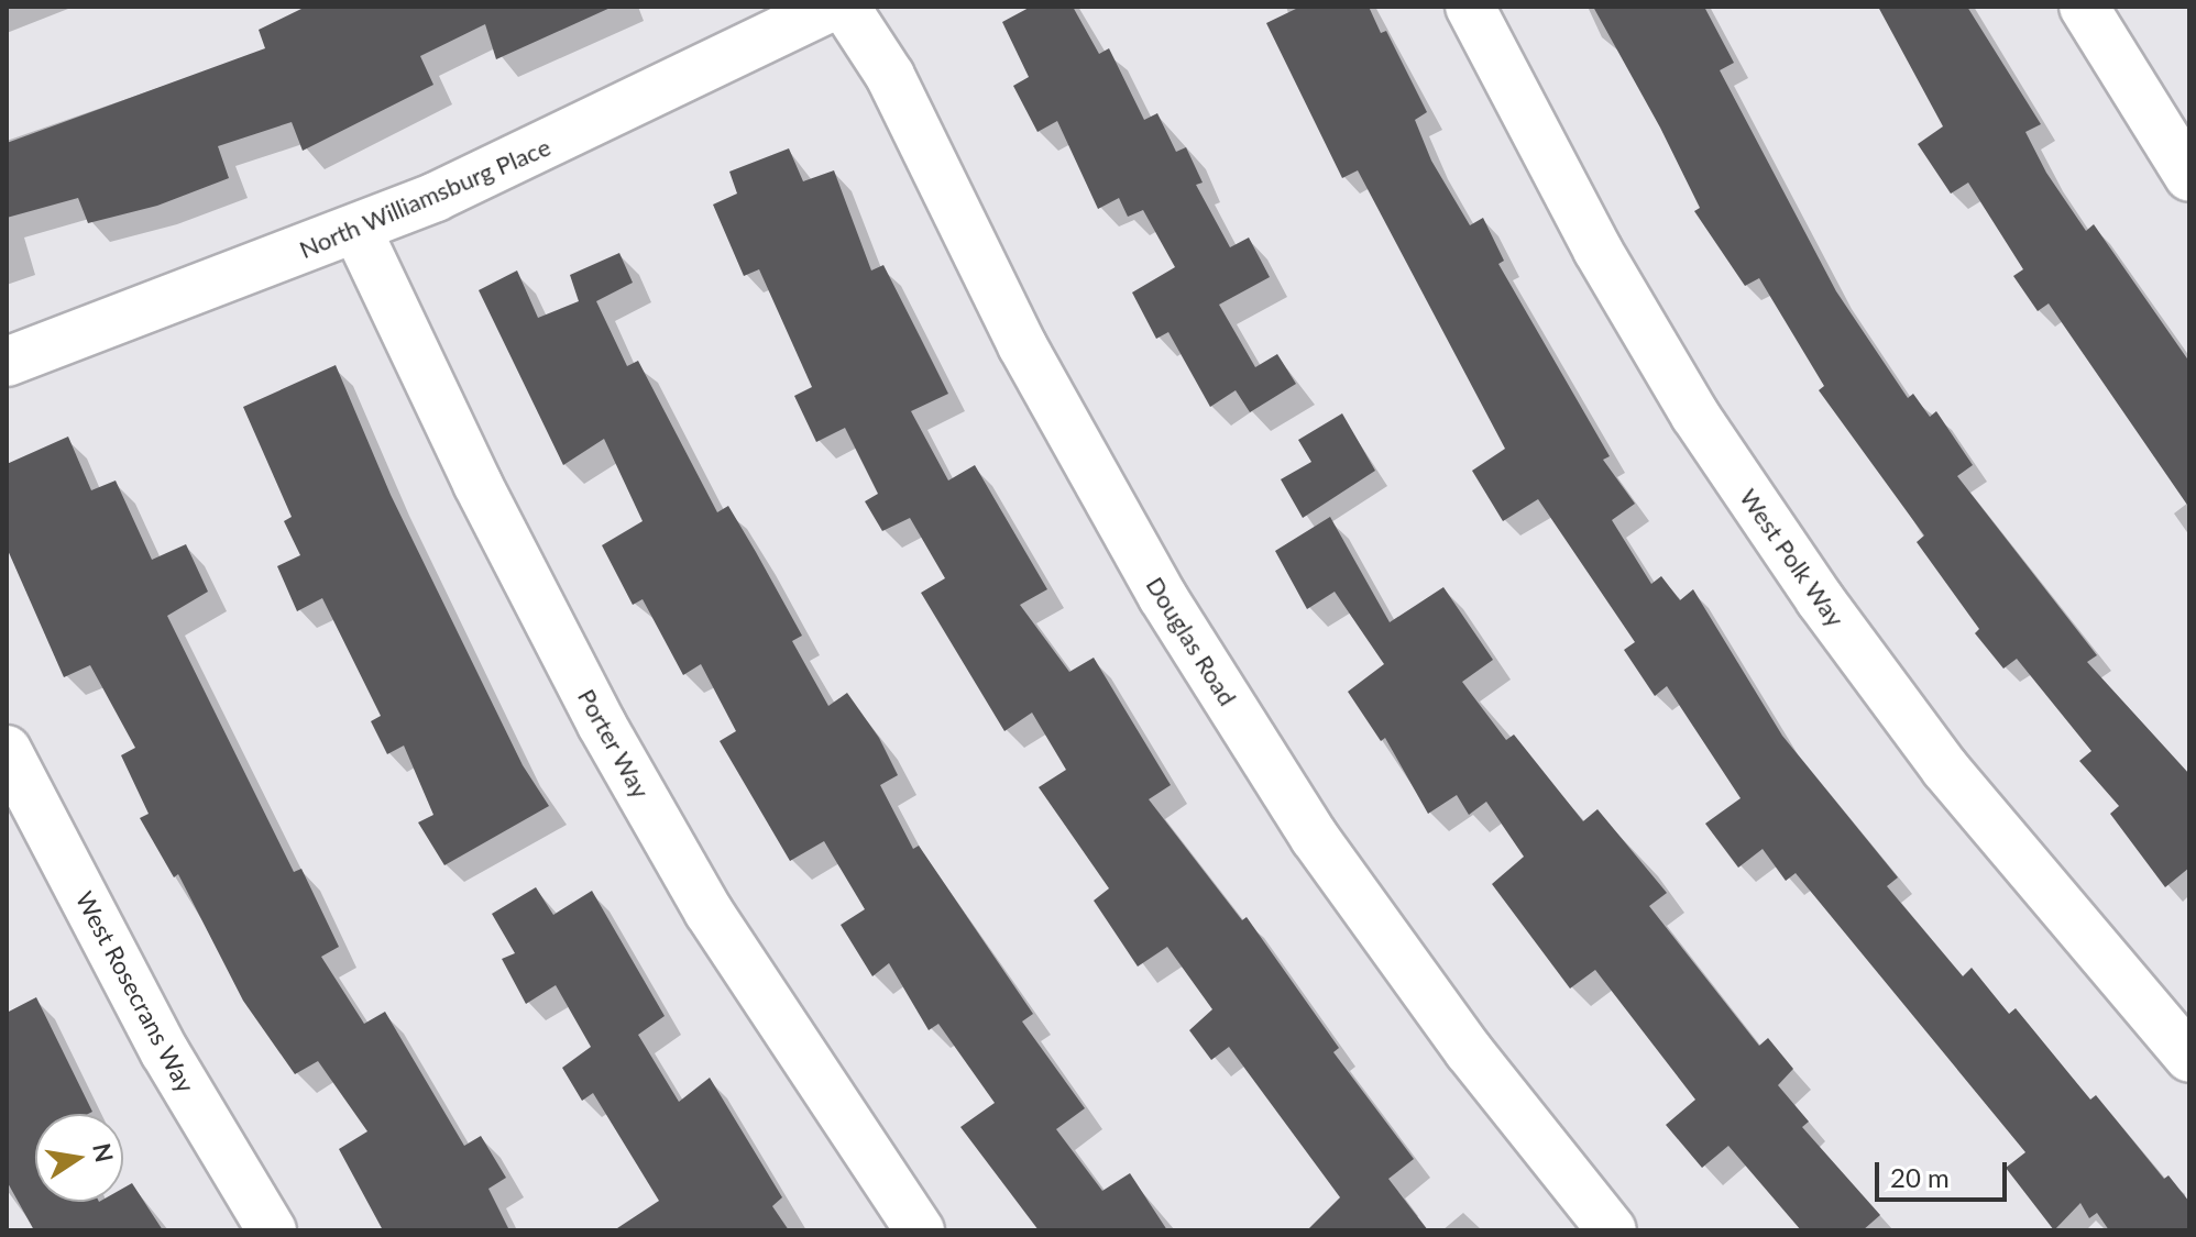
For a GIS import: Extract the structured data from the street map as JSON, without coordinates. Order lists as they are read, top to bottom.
{
  "streets": {
    "street": [
      "North Williamsburg Place",
      "West Polk Way",
      "Douglas Road",
      "Porter Way",
      "West Rosecrans Way"
    ]
  },
  "crossings": [
    ["North Williamsburg Place", "Porter Way"]
  ],
  "scale_bar": "20 m",
  "north": "right"
}
